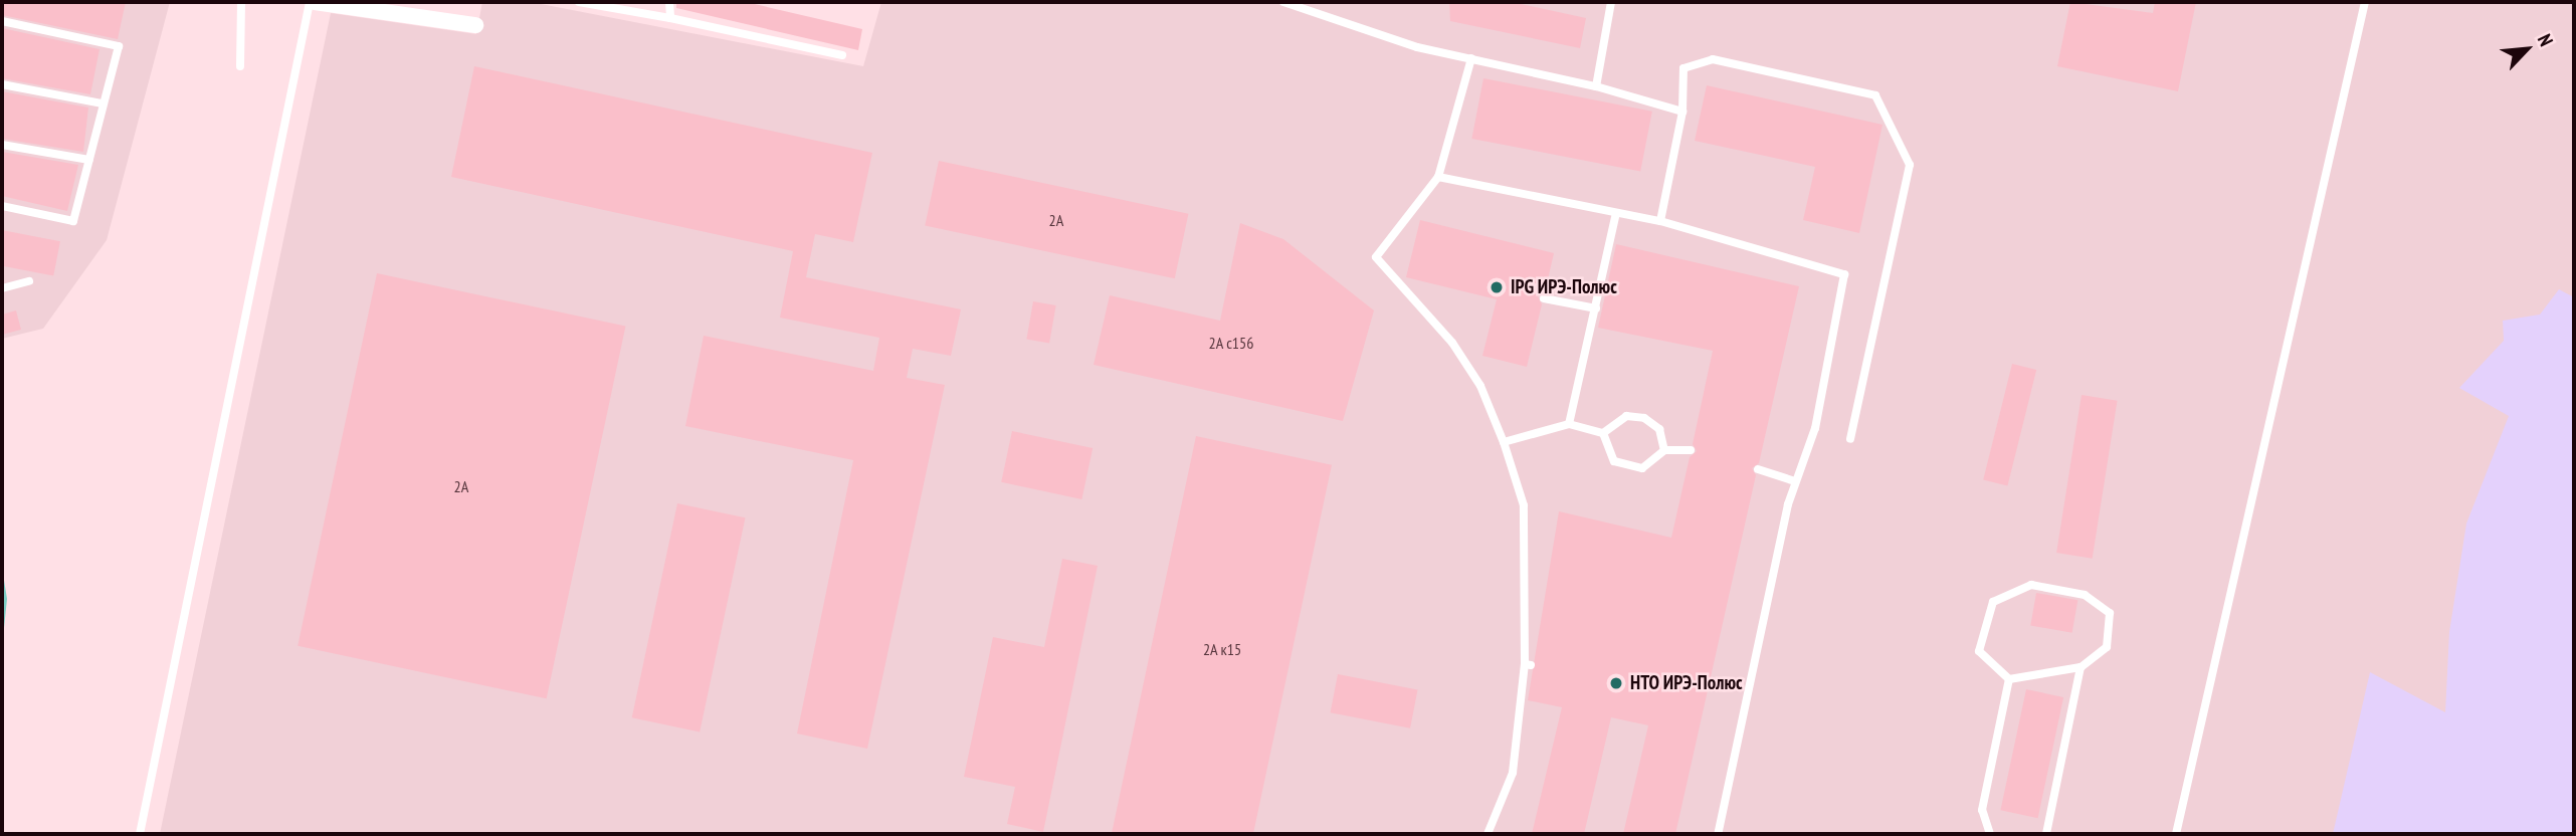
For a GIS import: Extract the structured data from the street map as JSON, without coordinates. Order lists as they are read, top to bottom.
{
  "places": ["IPG ИРЭ-Полюс", "НТО ИРЭ-Полюс"],
  "house_numbers": [
    "2А",
    "2А с156",
    "2А",
    "2А к15"
  ],
  "north": "top right"
}
